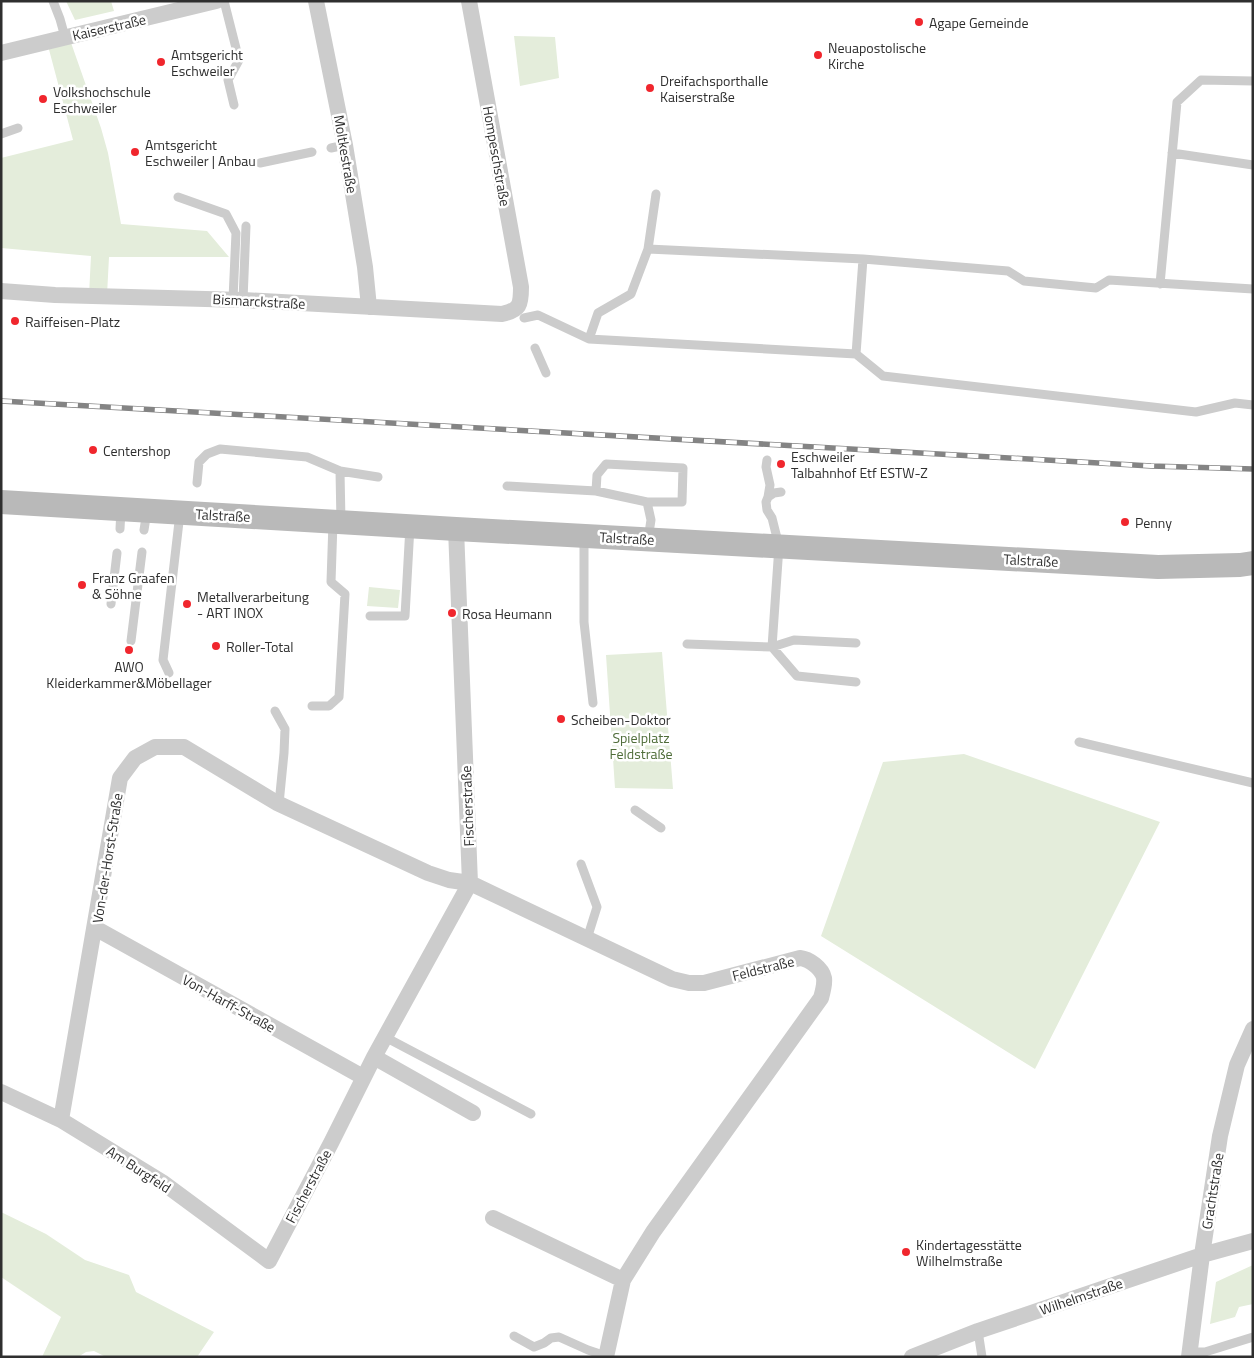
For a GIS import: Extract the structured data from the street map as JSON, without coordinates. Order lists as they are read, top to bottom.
{
  "streets": {
    "main road": ["Talstraße"],
    "street": [
      "Kaiserstraße",
      "Moltkestraße",
      "Hompeschstraße",
      "Bismarckstraße",
      "Fischerstraße",
      "Von-der-Horst-Straße",
      "Feldstraße",
      "Von-Harff-Straße",
      "Am Burgfeld",
      "Grachtstraße",
      "Wilhelmstraße"
    ]
  },
  "crossings": [
    ["Moltkestraße", "Bismarckstraße"],
    ["Hompeschstraße", "Bismarckstraße"],
    ["Talstraße", "Fischerstraße"],
    ["Fischerstraße", "Von-der-Horst-Straße"],
    ["Fischerstraße", "Feldstraße"],
    ["Fischerstraße", "Von-Harff-Straße"],
    ["Fischerstraße", "Am Burgfeld"],
    ["Von-der-Horst-Straße", "Feldstraße"],
    ["Von-der-Horst-Straße", "Von-Harff-Straße"],
    ["Von-der-Horst-Straße", "Am Burgfeld"],
    ["Grachtstraße", "Wilhelmstraße"]
  ],
  "parks": ["Spielplatz Feldstraße"],
  "places": [
    "Agape Gemeinde",
    "Neuapostolische Kirche",
    "Amtsgericht Eschweiler",
    "Dreifachsporthalle Kaiserstraße",
    "Volkshochschule Eschweiler",
    "Amtsgericht Eschweiler | Anbau",
    "Raiffeisen-Platz",
    "Centershop",
    "Eschweiler Talbahnhof Etf ESTW-Z",
    "Penny",
    "Franz Graafen & Söhne",
    "Metallverarbeitung - ART INOX",
    "Rosa Heumann",
    "Roller-Total",
    "AWO Kleiderkammer&Möbellager",
    "Scheiben-Doktor",
    "Kindertagesstätte Wilhelmstraße"
  ]
}
